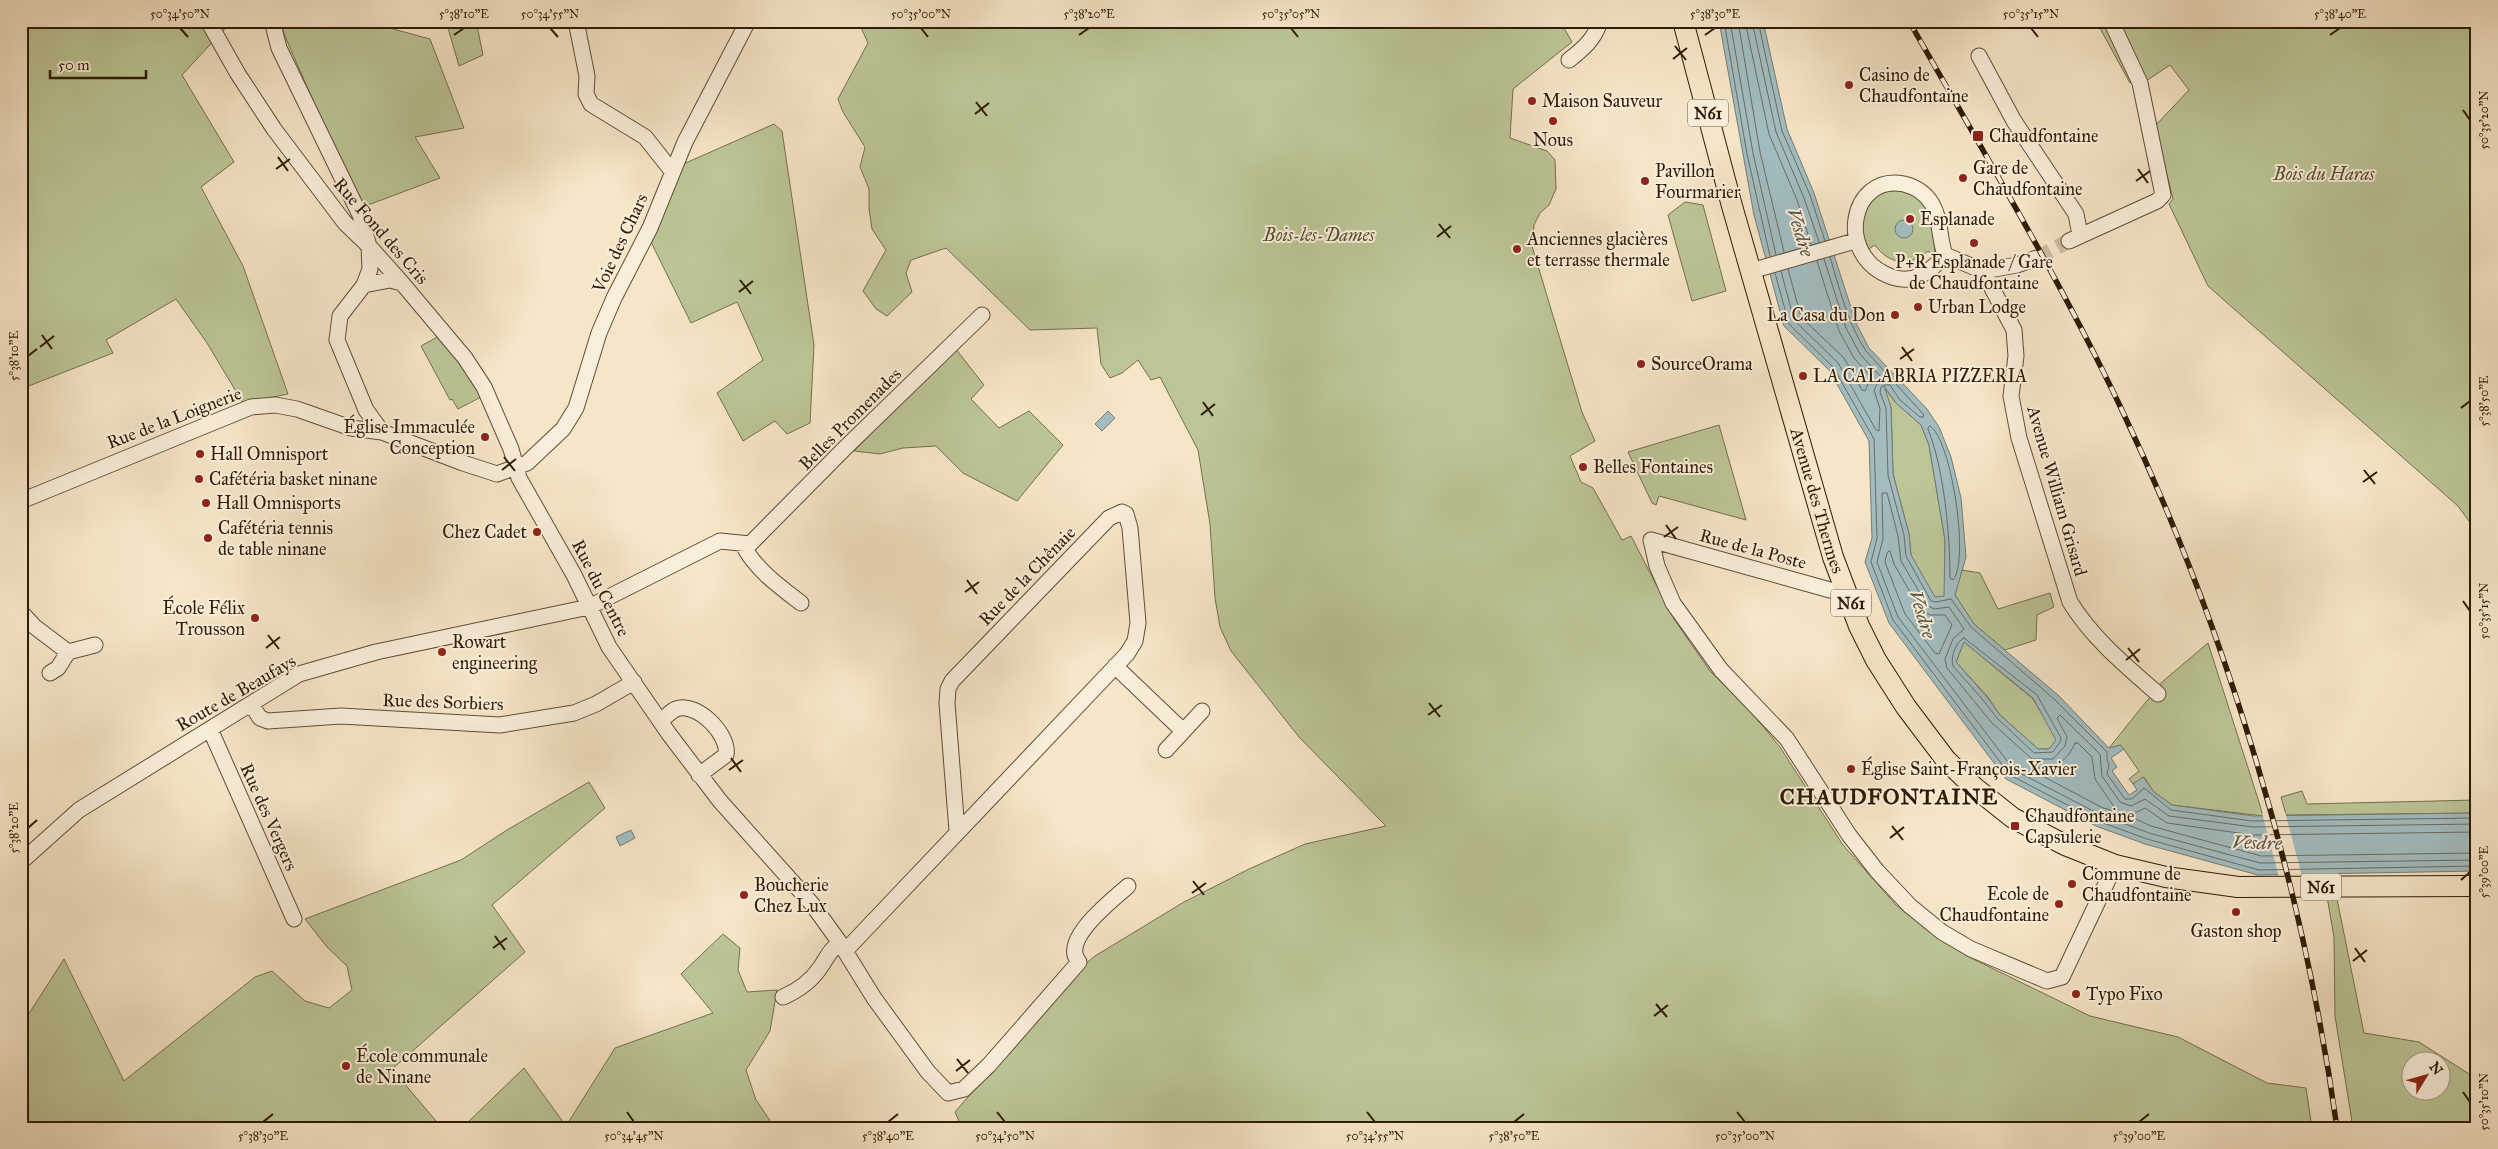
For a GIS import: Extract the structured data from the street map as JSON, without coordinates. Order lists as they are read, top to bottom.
{
  "streets": {
    "main road": ["N61", "Avenue des Thermes"],
    "street": [
      "Rue Fond des Cris",
      "Voie des Chars",
      "Rue de la Loignerie",
      "Belles Promenades",
      "Avenue William Grisard",
      "Rue de la Poste",
      "Rue de la Chênaie",
      "Rue du Centre",
      "Route de Beaufays",
      "Rue des Sorbiers",
      "Rue des Vergers"
    ]
  },
  "crossings": [
    ["Rue Fond des Cris", "Voie des Chars"],
    ["Rue Fond des Cris", "Rue de la Loignerie"],
    ["Rue Fond des Cris", "Rue du Centre"],
    ["Voie des Chars", "Rue de la Loignerie"],
    ["Voie des Chars", "Rue du Centre"],
    ["Rue de la Loignerie", "Rue du Centre"],
    ["Avenue des Thermes", "Rue de la Poste"],
    ["Rue de la Chênaie", "Rue du Centre"],
    ["Rue du Centre", "Route de Beaufays"],
    ["Rue du Centre", "Rue des Sorbiers"],
    ["Route de Beaufays", "Rue des Sorbiers"],
    ["Route de Beaufays", "Rue des Vergers"]
  ],
  "districts": ["CHAUDFONTAINE"],
  "water": ["Vesdre"],
  "parks": ["Bois du Haras", "Bois-les-Dames"],
  "places": {
    "other": [
      "Casino de Chaudfontaine",
      "Maison Sauveur",
      "Nous",
      "Gare de Chaudfontaine",
      "Pavillon Fourmarier",
      "Esplanade",
      "P+R Esplanade / Gare de Chaudfontaine",
      "Anciennes glacières et terrasse thermale",
      "Urban Lodge",
      "La Casa du Don",
      "SourceOrama",
      "LA CALABRIA PIZZERIA",
      "Église Immaculée Conception",
      "Hall Omnisport",
      "Belles Fontaines",
      "Cafétéria basket ninane",
      "Hall Omnisports",
      "Chez Cadet",
      "Cafétéria tennis de table ninane",
      "École Félix Trousson",
      "Rowart engineering",
      "Église Saint-François-Xavier",
      "Commune de Chaudfontaine",
      "Boucherie Chez Lux",
      "Ecole de Chaudfontaine",
      "Gaston shop",
      "Typo Fixo",
      "École communale de Ninane"
    ],
    "transit": ["Chaudfontaine", "Chaudfontaine Capsulerie"]
  },
  "scale_bar": "50 m",
  "north": "top right",
  "coordinates": [
    "50°34'50\"N",
    "5°38'10\"E",
    "50°34'55\"N",
    "50°35'00\"N",
    "5°38'20\"E",
    "50°35'05\"N",
    "5°38'30\"E",
    "50°35'15\"N",
    "5°38'40\"E",
    "50°35'20\"N",
    "5°38'50\"E",
    "5°39'00\"E",
    "50°35'10\"N",
    "50°34'45\"N"
  ]
}
